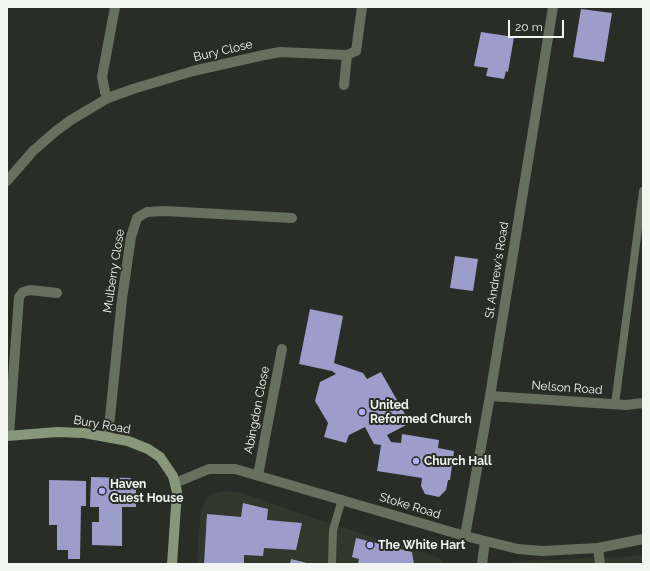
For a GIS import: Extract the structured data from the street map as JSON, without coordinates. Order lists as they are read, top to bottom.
{
  "streets": {
    "main road": ["Bury Road"],
    "street": [
      "Bury Close",
      "St Andrew's Road",
      "Mulberry Close",
      "Nelson Road",
      "Abingdon Close",
      "Stoke Road"
    ]
  },
  "crossings": [
    ["St Andrew's Road", "Nelson Road"],
    ["St Andrew's Road", "Stoke Road"],
    ["Mulberry Close", "Bury Road"],
    ["Abingdon Close", "Stoke Road"],
    ["Bury Road", "Stoke Road"]
  ],
  "places": [
    "United Reformed Church",
    "Church Hall",
    "Haven Guest House",
    "The White Hart"
  ],
  "scale_bar": "20 m"
}
